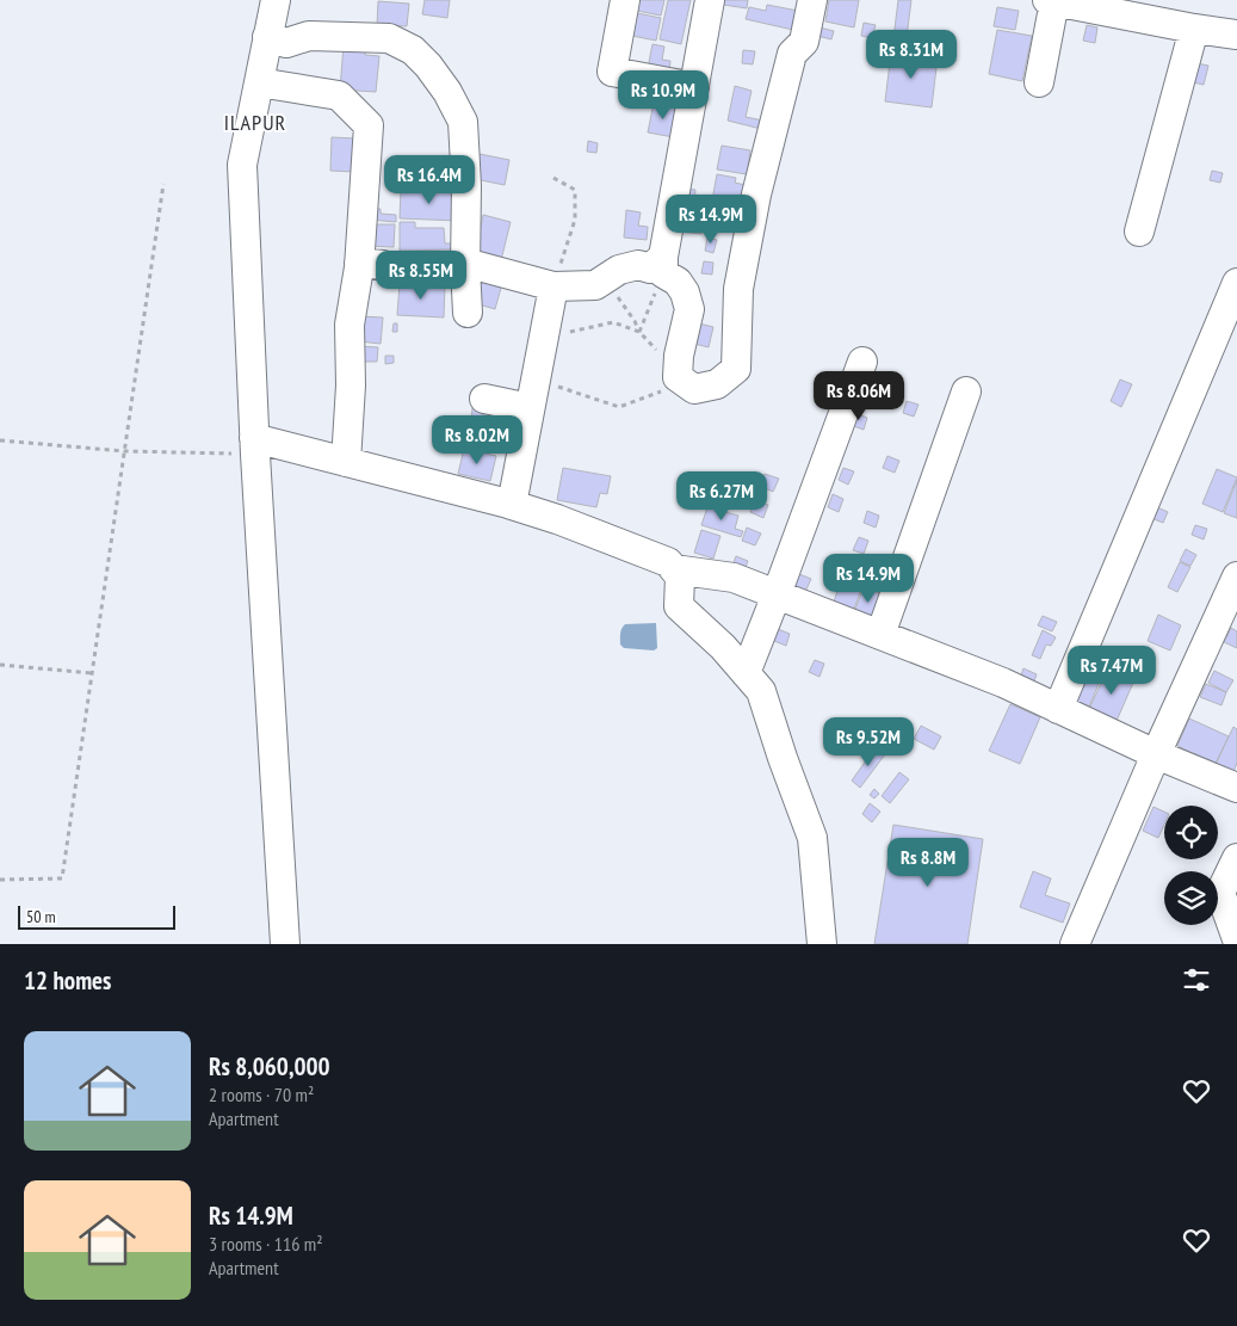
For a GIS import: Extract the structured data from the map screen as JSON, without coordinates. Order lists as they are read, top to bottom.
{
  "districts": ["ILAPUR"],
  "scale_bar": "50 m",
  "page": {
    "price": [
      "Rs 8.31M",
      "Rs 10.9M",
      "Rs 16.4M",
      "Rs 14.9M",
      "Rs 8.55M",
      "Rs 8.06M",
      "Rs 8.02M",
      "Rs 6.27M",
      "Rs 14.9M",
      "Rs 7.47M",
      "Rs 9.52M",
      "Rs 8.8M"
    ],
    "scale": "50 m",
    "heading": "12 homes",
    "list": [
      {
        "name": "Rs 8,060,000",
        "note": "2 rooms · 70 m² · Apartment"
      },
      {
        "name": "Rs 14.9M",
        "note": "3 rooms · 116 m² · Apartment"
      }
    ]
  }
}
